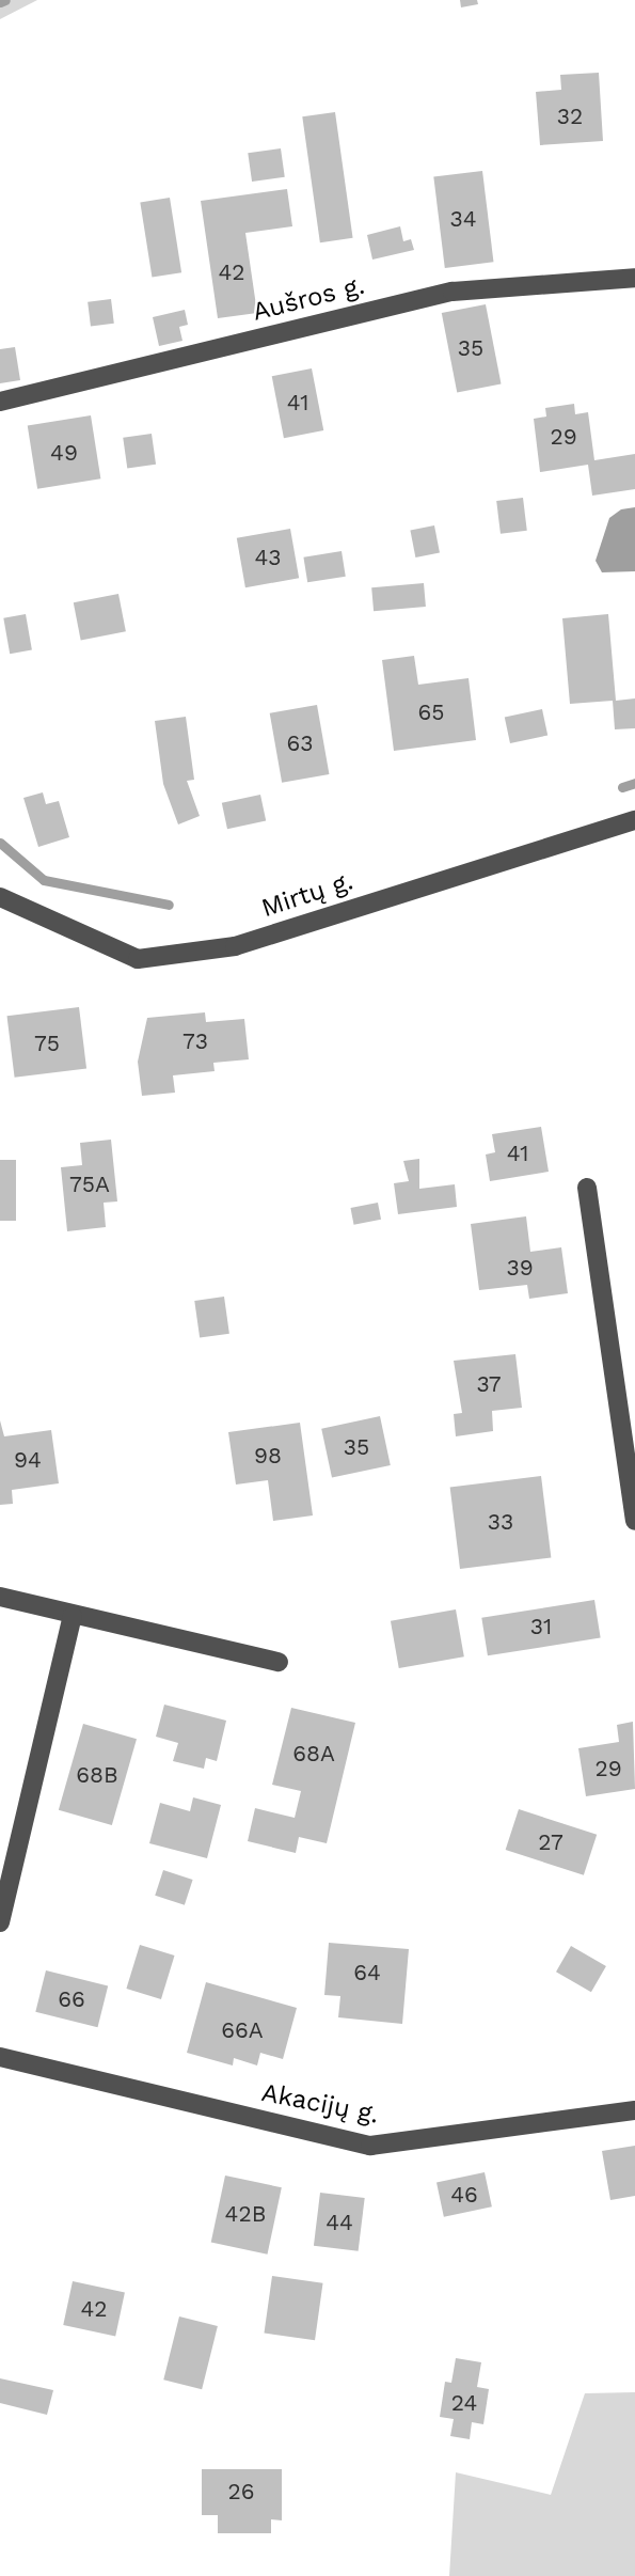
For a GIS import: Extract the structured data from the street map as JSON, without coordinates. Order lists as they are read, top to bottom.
{
  "streets": {
    "street": ["Aušros g.", "Mirtų g.", "Akacijų g."]
  },
  "house_numbers": [
    "32",
    "34",
    "42",
    "35",
    "41",
    "29",
    "49",
    "43",
    "65",
    "63",
    "73",
    "75",
    "41",
    "75A",
    "39",
    "37",
    "35",
    "98",
    "94",
    "33",
    "31",
    "68A",
    "29",
    "68B",
    "27",
    "64",
    "66",
    "66A",
    "46",
    "42B",
    "44",
    "42",
    "24",
    "26"
  ]
}
